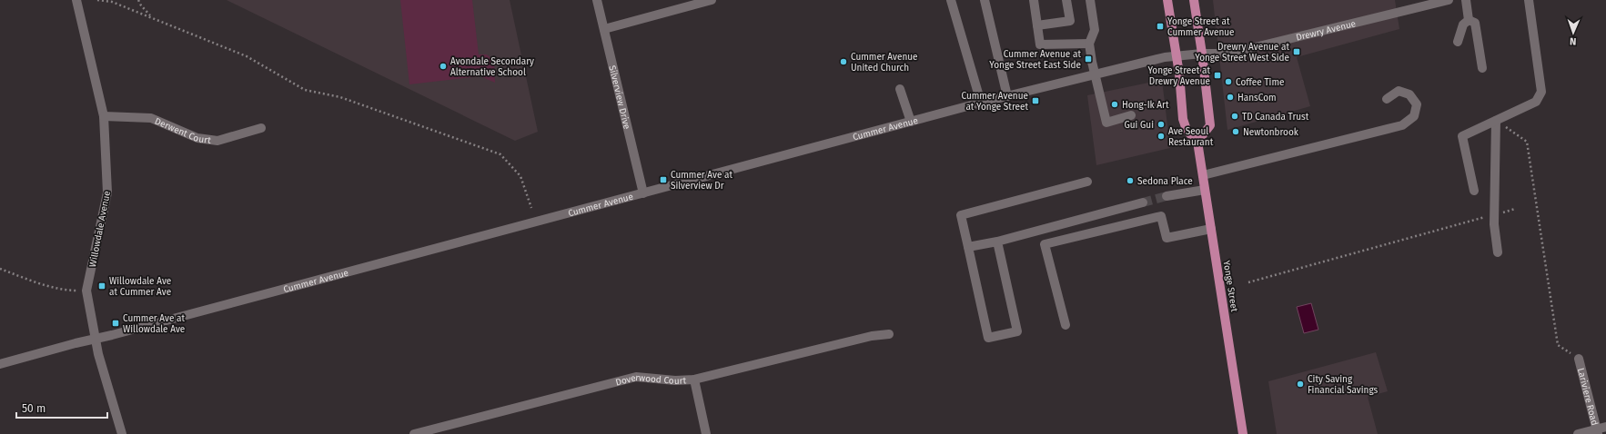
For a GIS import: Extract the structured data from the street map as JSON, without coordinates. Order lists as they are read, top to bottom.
{
  "streets": {
    "main road": ["Yonge Street"],
    "street": [
      "Drewry Avenue",
      "Silverview Drive",
      "Cummer Avenue",
      "Derwent Court",
      "Willowdale Avenue",
      "Doverwood Court",
      "Lariviere Road"
    ]
  },
  "crossings": [
    ["Drewry Avenue", "Cummer Avenue"],
    ["Silverview Drive", "Cummer Avenue"],
    ["Cummer Avenue", "Willowdale Avenue"],
    ["Derwent Court", "Willowdale Avenue"]
  ],
  "places": {
    "transit": [
      "Yonge Street at Cummer Avenue",
      "Drewry Avenue at Yonge Street West Side",
      "Cummer Avenue at Yonge Street East Side",
      "Yonge Street at Drewry Avenue",
      "Cummer Avenue at Yonge Street",
      "Cummer Ave at Silverview Dr",
      "Willowdale Ave at Cummer Ave",
      "Cummer Ave at Willowdale Ave"
    ],
    "other": [
      "Cummer Avenue United Church",
      "Avondale Secondary Alternative School",
      "Coffee Time",
      "HansCom",
      "Hong-Ik Art",
      "TD Canada Trust",
      "Gui Gui",
      "Newtonbrook",
      "Ave Seoul Restaurant",
      "Sedona Place",
      "City Saving Financial Savings"
    ]
  },
  "scale_bar": "50 m",
  "north": "bottom"
}
